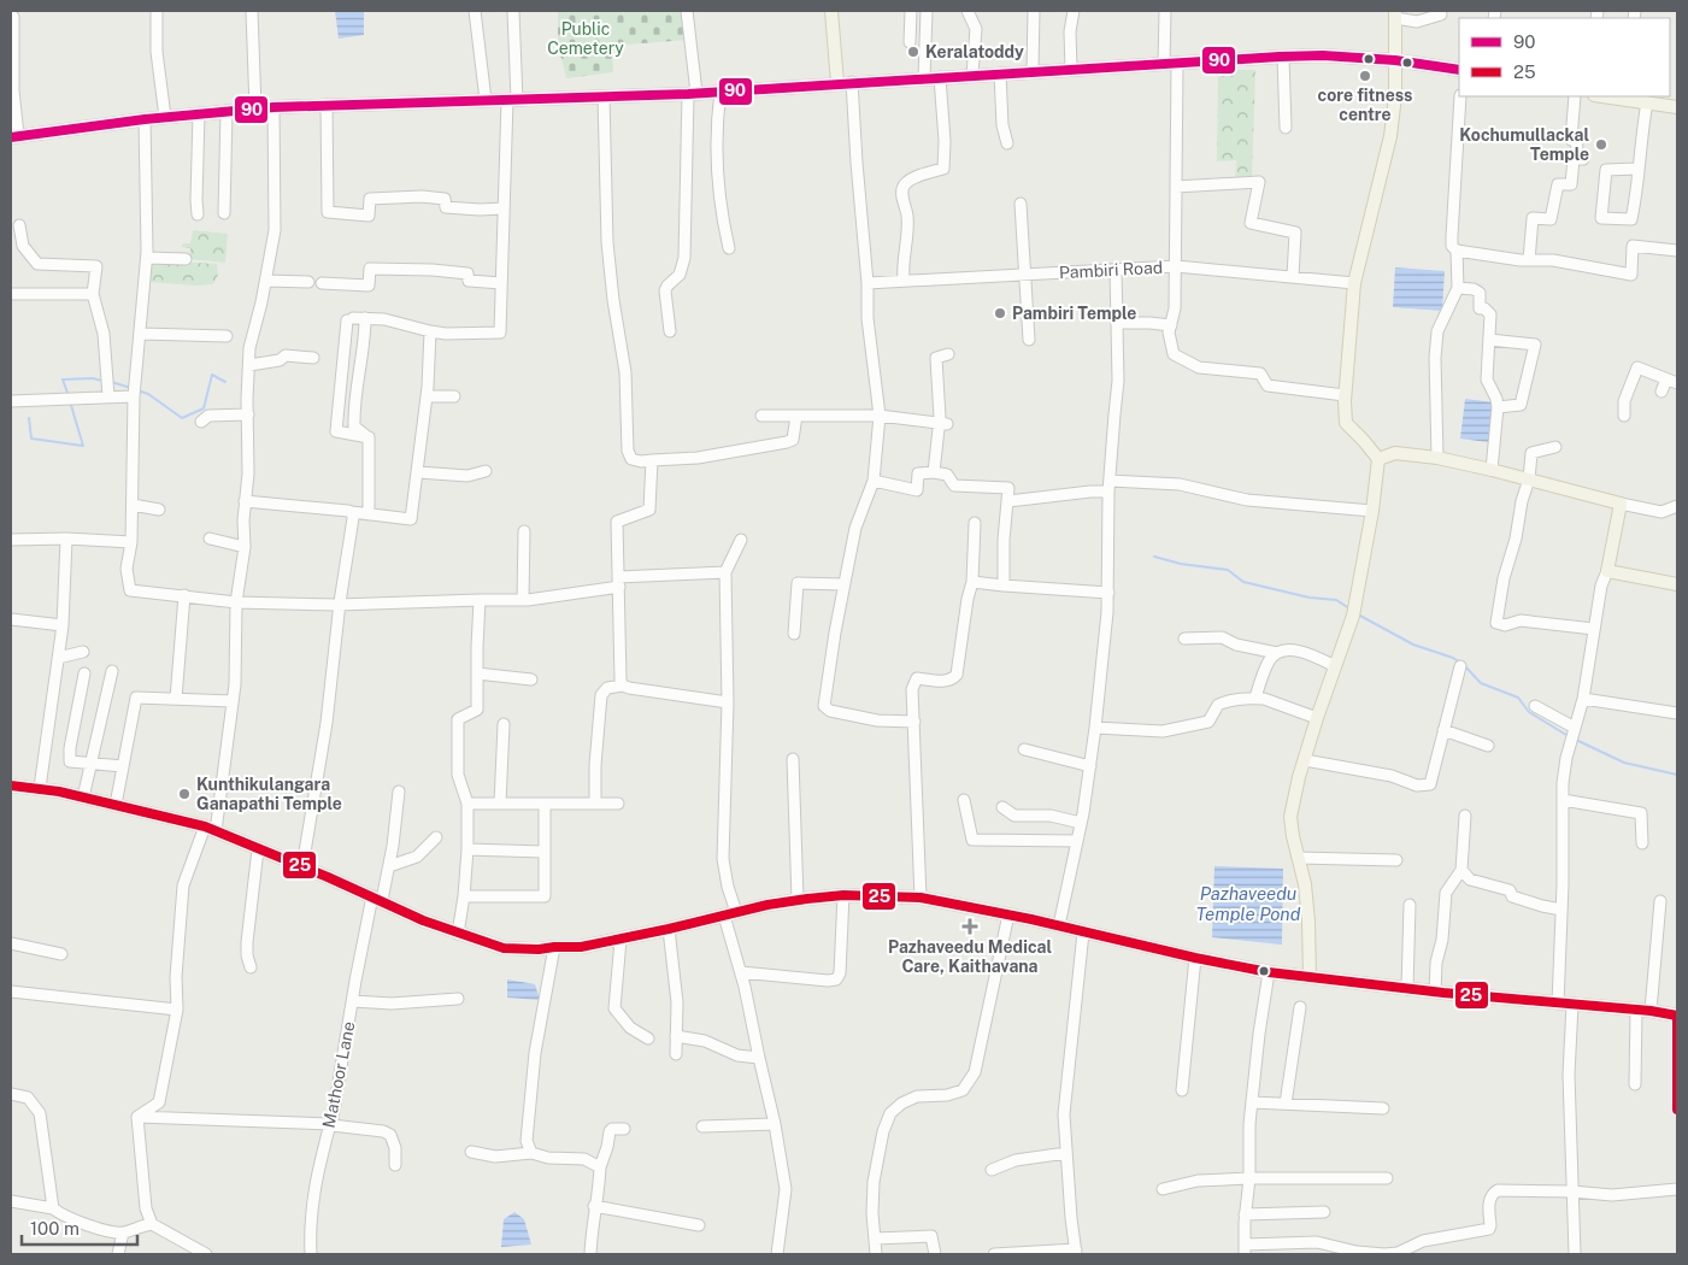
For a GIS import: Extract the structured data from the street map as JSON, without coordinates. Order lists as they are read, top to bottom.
{
  "streets": {
    "street": ["Pambiri Road", "Mathoor Lane"]
  },
  "water": ["Pazhaveedu Temple Pond"],
  "parks": ["Public Cemetery"],
  "places": {
    "other": [
      "Keralatoddy",
      "core fitness centre",
      "Kochumullackal Temple",
      "Pambiri Temple",
      "Kunthikulangara Ganapathi Temple"
    ],
    "health": ["Pazhaveedu Medical Care, Kaithavana"]
  },
  "lines": ["transit line 90", "transit line 25"],
  "legend": ["90", "25"],
  "scale_bar": "100 m"
}
